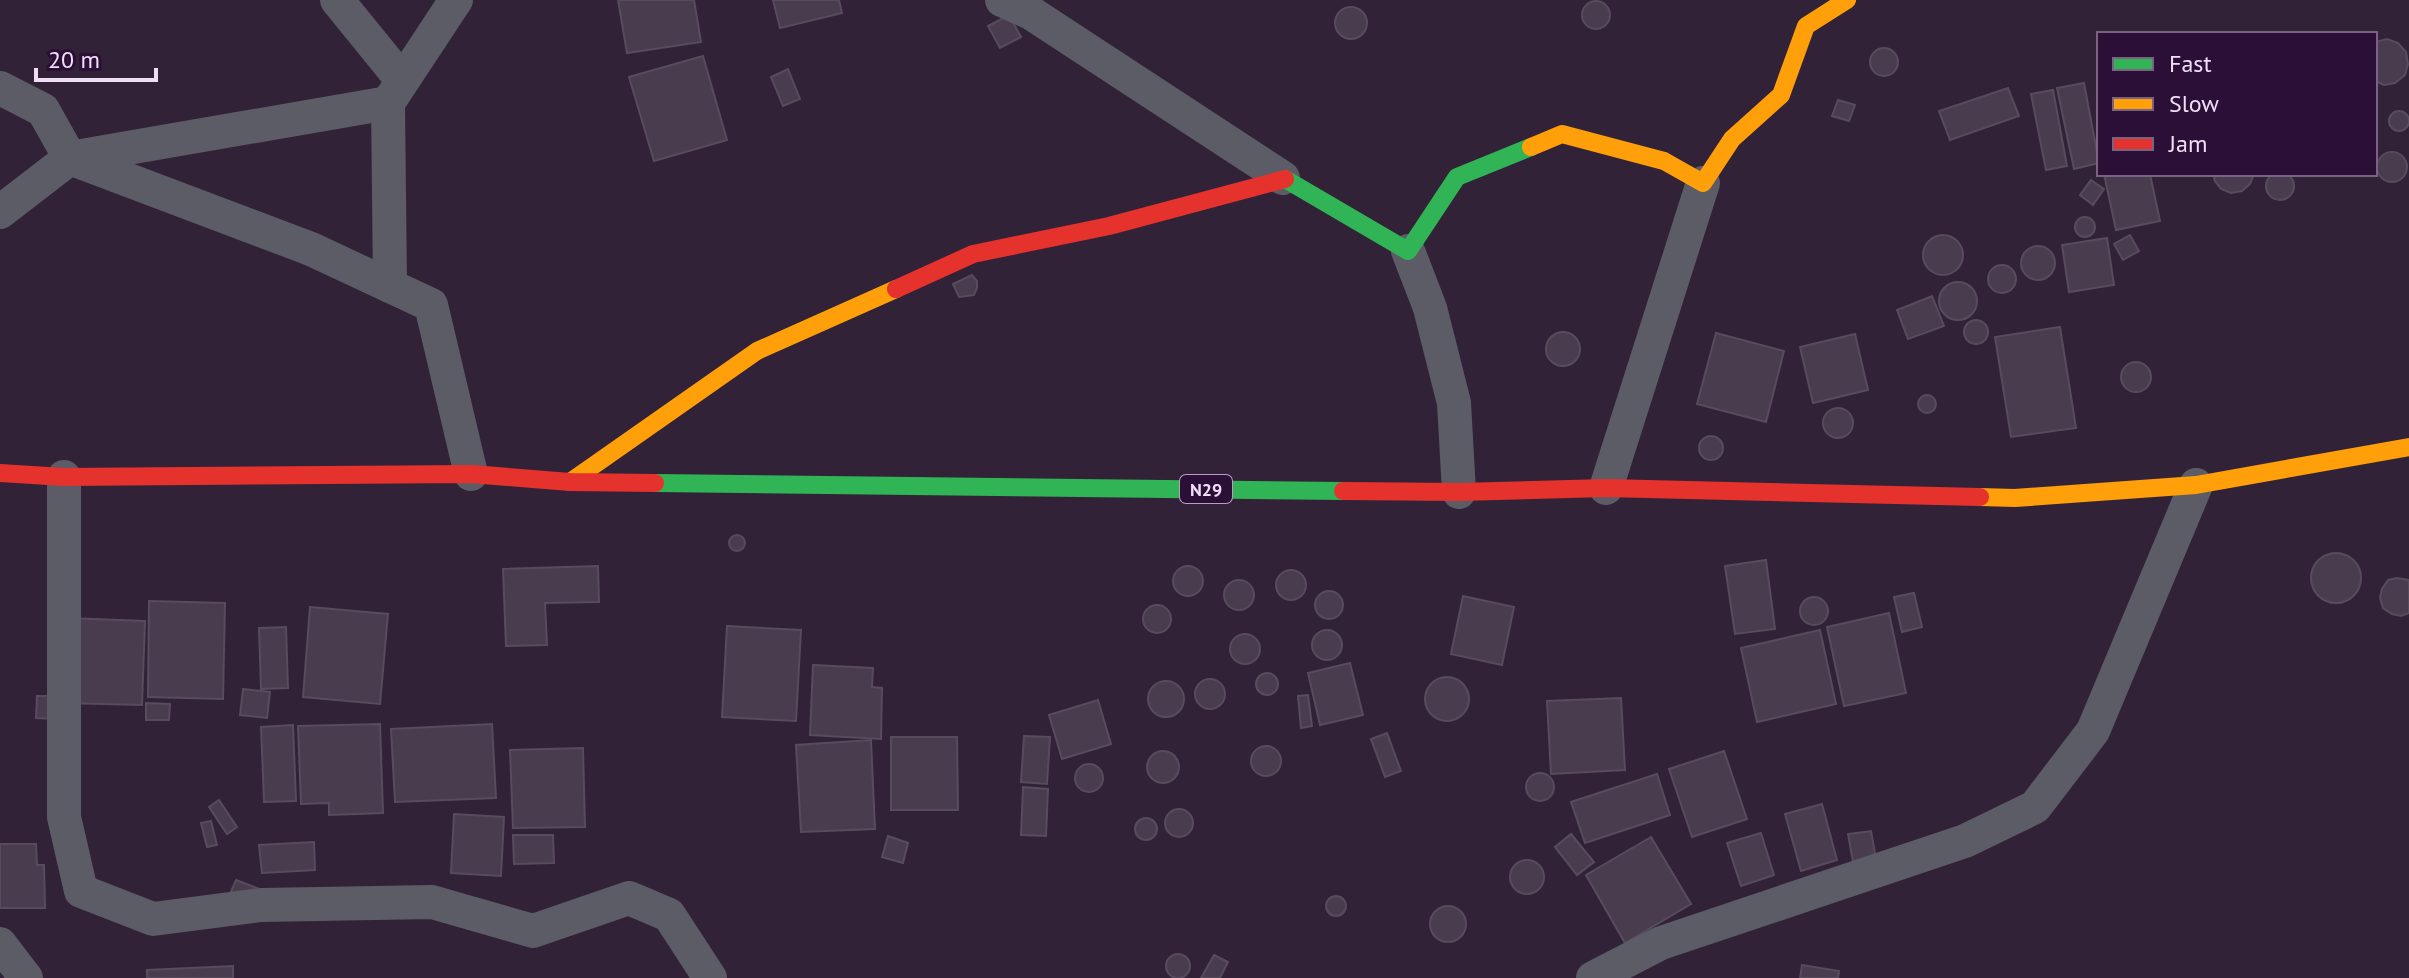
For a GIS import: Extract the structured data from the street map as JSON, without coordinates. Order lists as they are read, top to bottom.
{
  "streets": {
    "main road": ["N29"]
  },
  "legend": ["Fast", "Slow", "Jam"],
  "scale_bar": "20 m"
}
